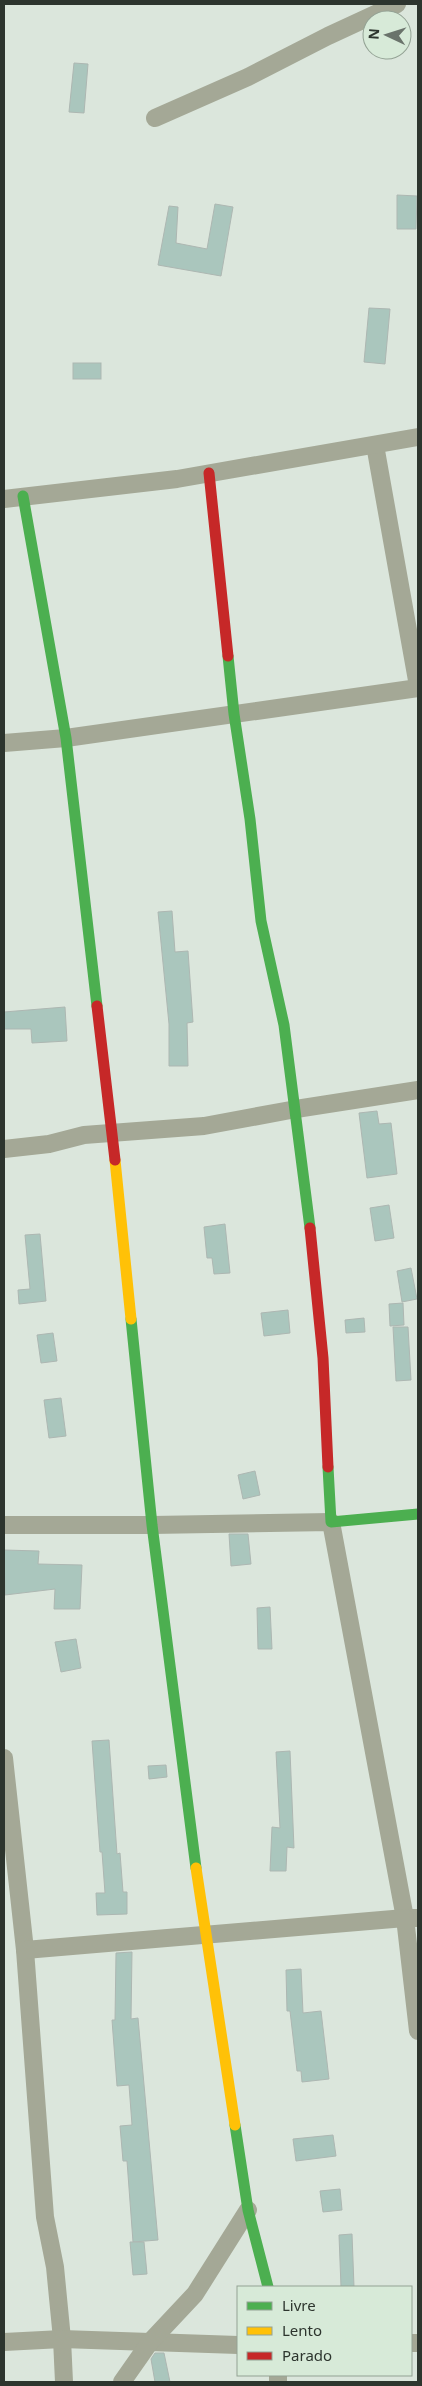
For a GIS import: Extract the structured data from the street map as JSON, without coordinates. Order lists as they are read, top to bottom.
{
  "legend": ["Livre", "Lento", "Parado"],
  "north": "left"
}
